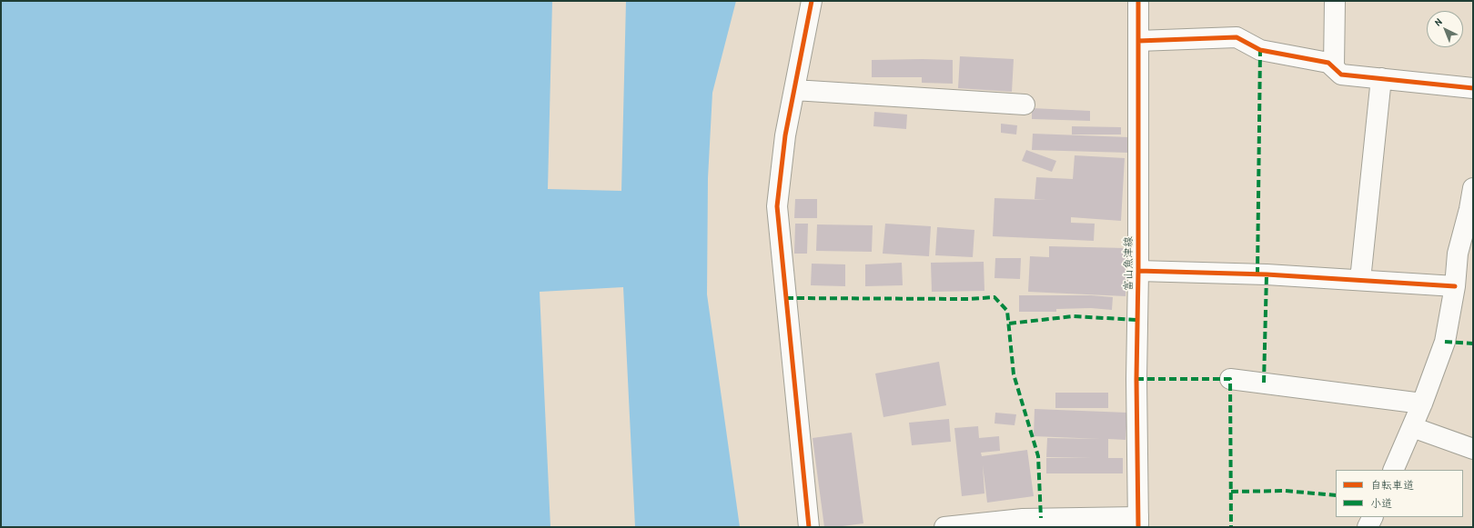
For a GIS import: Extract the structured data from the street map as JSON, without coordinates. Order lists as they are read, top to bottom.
{
  "streets": {
    "street": ["富山魚津線"]
  },
  "legend": ["自転車道", "小道"],
  "north": "top left"
}
